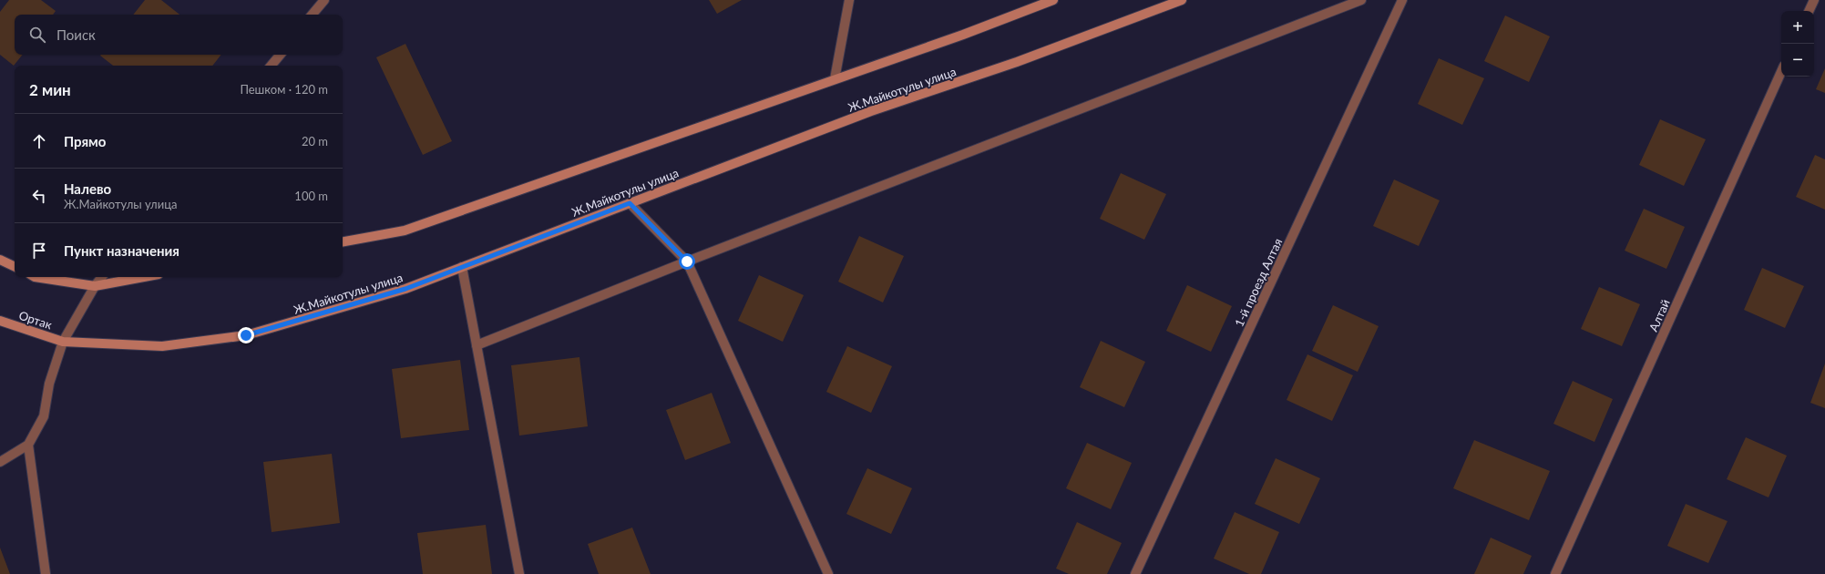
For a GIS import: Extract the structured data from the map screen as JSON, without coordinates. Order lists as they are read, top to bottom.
{
  "streets": {
    "street": [
      "Ж.Майкотулы улица",
      "1-й проезд Алтая",
      "Алтай",
      "Ортак"
    ]
  },
  "crossings": [
    ["Ж.Майкотулы улица", "Ортак"]
  ],
  "page": {
    "map_buttons": ["+", "−"],
    "search": "Поиск",
    "heading": ["2 мин", "Пешком · 120 m"],
    "list": [
      ["Прямо", "20 m"],
      ["Налево", "Ж.Майкотулы улица", "100 m"],
      "Пункт назначения"
    ]
  }
}
